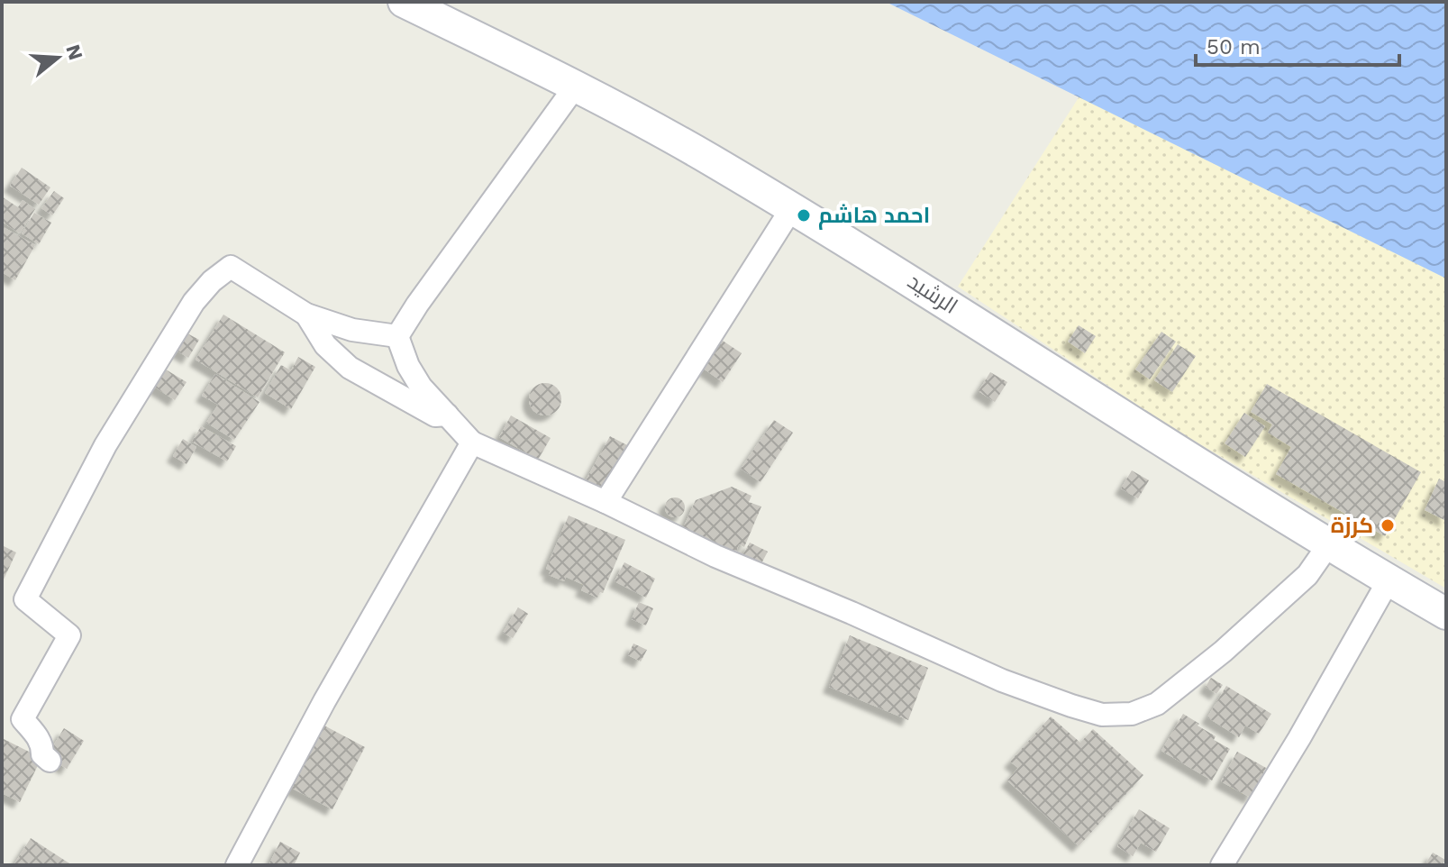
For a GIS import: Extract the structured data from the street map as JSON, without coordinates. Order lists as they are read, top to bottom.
{
  "streets": {
    "main road": ["الرشيد"]
  },
  "places": ["احمد هاشم", "كرزة"],
  "scale_bar": "50 m",
  "north": "right"
}
